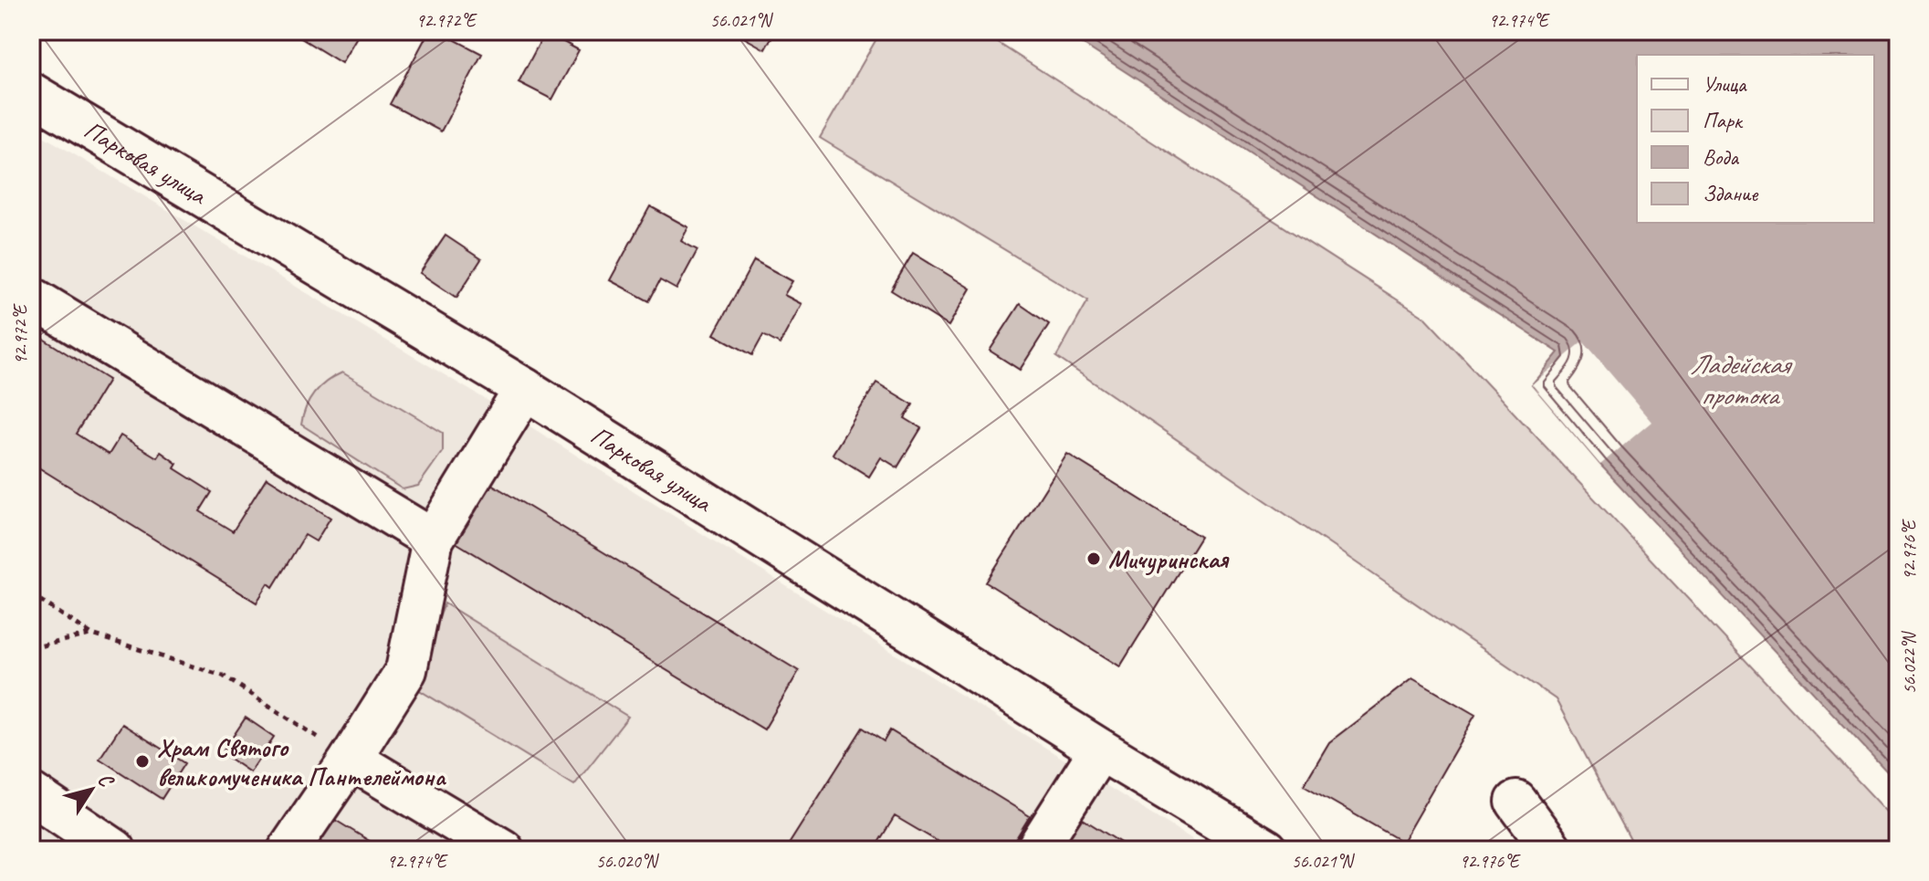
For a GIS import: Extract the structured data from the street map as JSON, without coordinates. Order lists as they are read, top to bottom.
{
  "streets": {
    "street": ["Парковая улица"]
  },
  "water": ["Ладейская протока"],
  "places": ["Мичуринская", "Храм Святого великомученика Пантелеймона"],
  "legend": [
    "Улица",
    "Парк",
    "Вода",
    "Здание"
  ],
  "north": "top right",
  "coordinates": [
    "92.972°E",
    "56.021°N",
    "92.974°E",
    "92.976°E",
    "56.022°N",
    "56.020°N"
  ]
}
